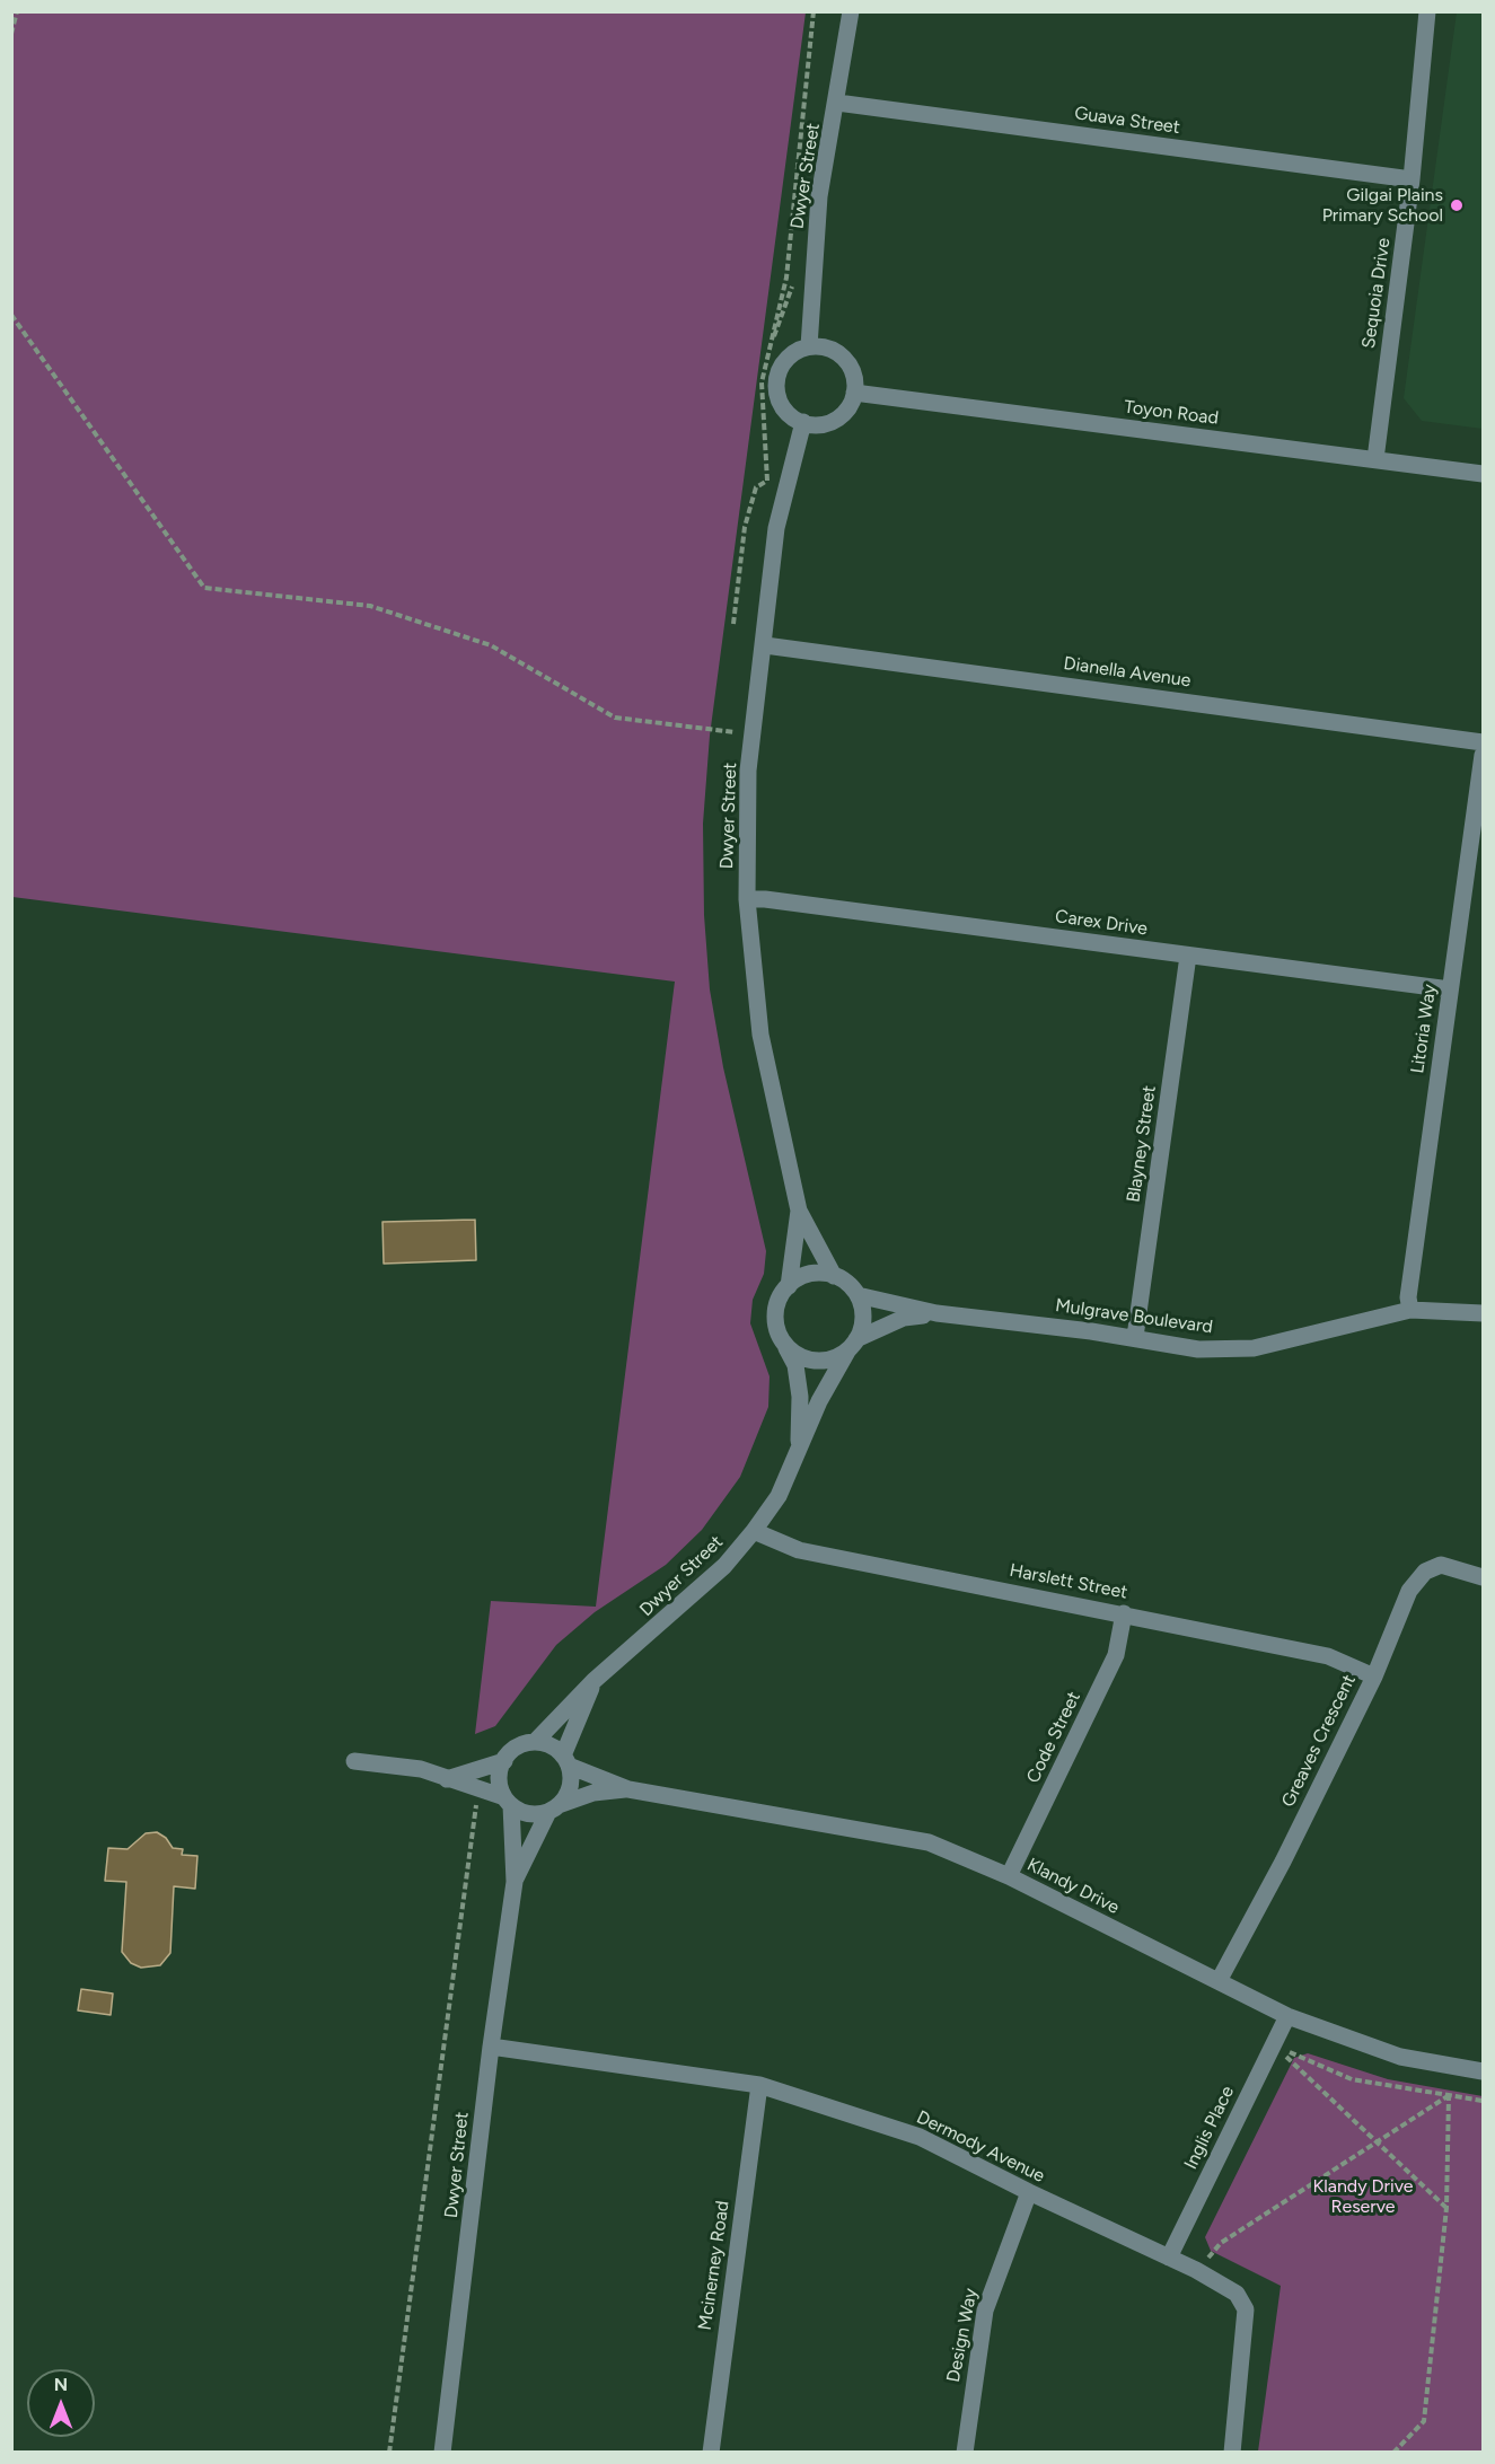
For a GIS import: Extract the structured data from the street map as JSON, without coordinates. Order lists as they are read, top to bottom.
{
  "streets": {
    "street": [
      "Guava Street",
      "Dwyer Street",
      "Sequoia Drive",
      "Toyon Road",
      "Dianella Avenue",
      "Carex Drive",
      "Litoria Way",
      "Blayney Street",
      "Mulgrave Boulevard",
      "Harslett Street",
      "Code Street",
      "Greaves Crescent",
      "Klandy Drive",
      "Inglis Place",
      "Dermody Avenue",
      "Mcinerney Road",
      "Design Way"
    ]
  },
  "crossings": [
    ["Guava Street", "Dwyer Street"],
    ["Guava Street", "Sequoia Drive"],
    ["Dwyer Street", "Toyon Road"],
    ["Dwyer Street", "Dianella Avenue"],
    ["Dwyer Street", "Carex Drive"],
    ["Dwyer Street", "Mulgrave Boulevard"],
    ["Dwyer Street", "Harslett Street"],
    ["Dwyer Street", "Klandy Drive"],
    ["Dwyer Street", "Dermody Avenue"],
    ["Sequoia Drive", "Toyon Road"],
    ["Carex Drive", "Litoria Way"],
    ["Carex Drive", "Blayney Street"],
    ["Litoria Way", "Mulgrave Boulevard"],
    ["Blayney Street", "Mulgrave Boulevard"],
    ["Harslett Street", "Code Street"],
    ["Harslett Street", "Greaves Crescent"],
    ["Code Street", "Klandy Drive"],
    ["Greaves Crescent", "Klandy Drive"],
    ["Klandy Drive", "Inglis Place"],
    ["Inglis Place", "Dermody Avenue"],
    ["Dermody Avenue", "Mcinerney Road"],
    ["Dermody Avenue", "Design Way"]
  ],
  "parks": ["Klandy Drive Reserve"],
  "places": ["Gilgai Plains Primary School"],
  "north": "top"
}
